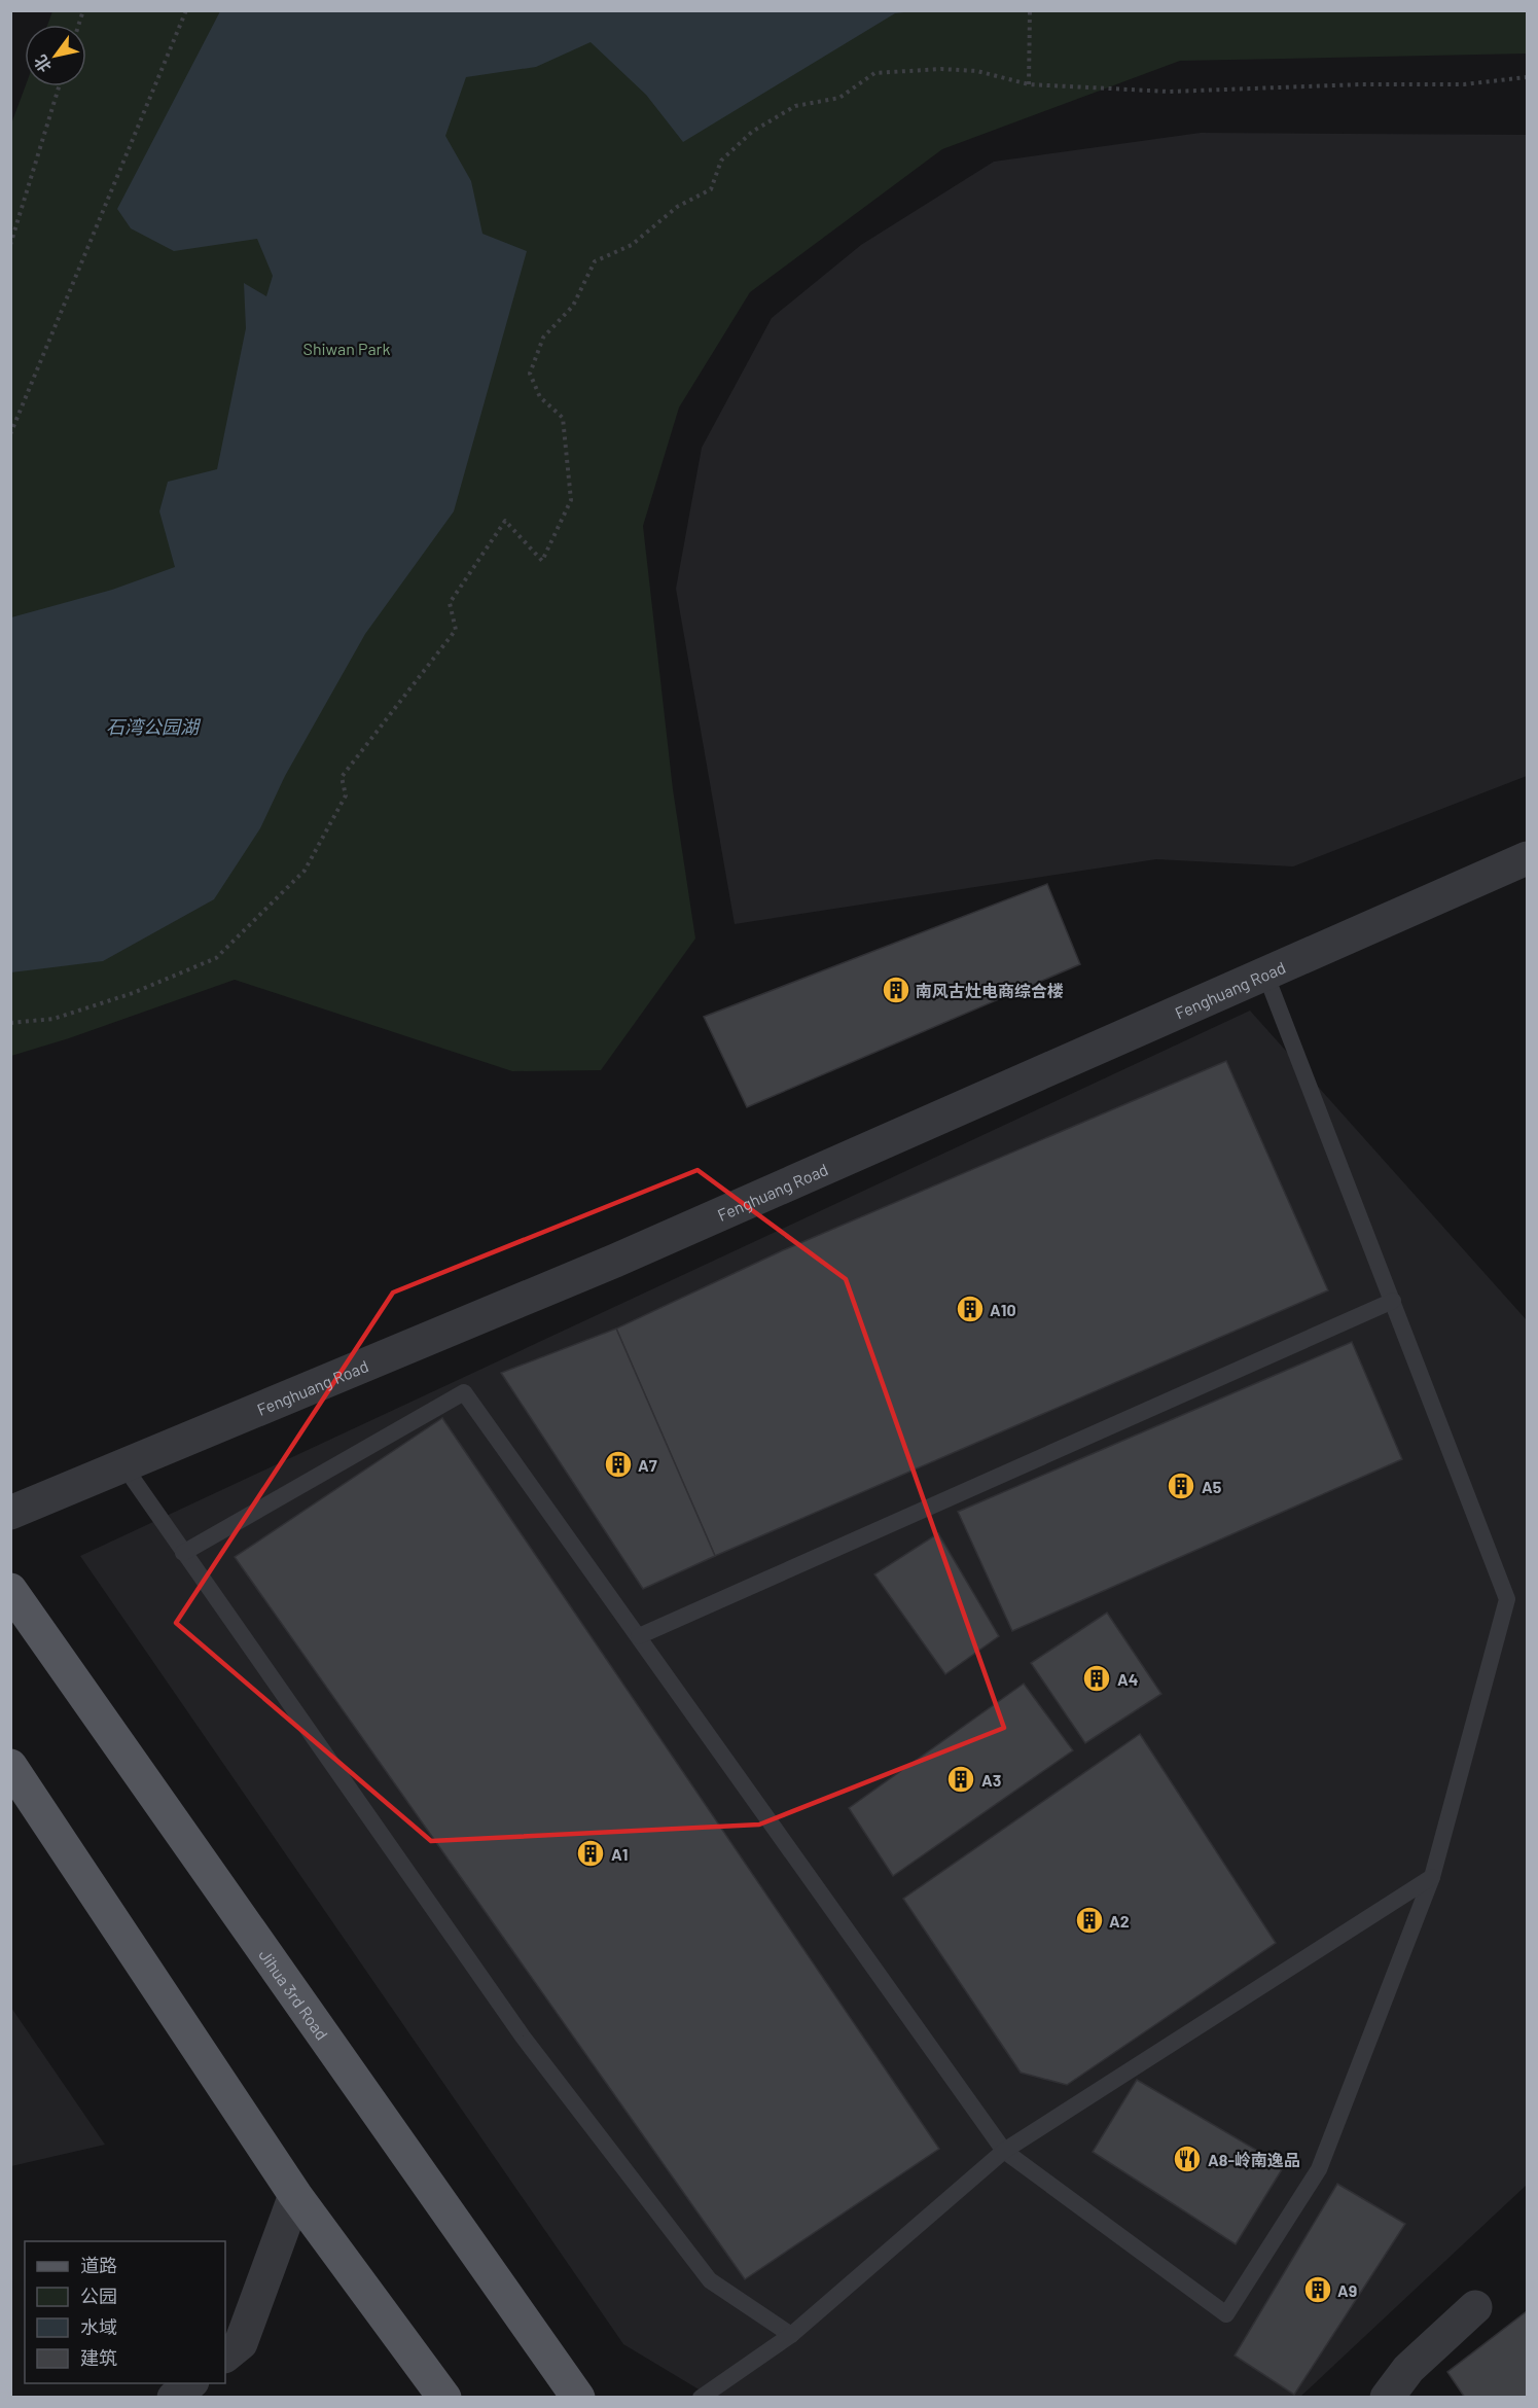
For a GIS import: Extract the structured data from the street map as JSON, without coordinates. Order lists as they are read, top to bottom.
{
  "streets": {
    "main road": ["Jihua 3rd Road"],
    "street": ["Fenghuang Road"]
  },
  "water": ["石湾公园湖"],
  "parks": ["Shiwan Park"],
  "places": {
    "building": [
      "南风古灶电商综合楼",
      "A10",
      "A7",
      "A5",
      "A4",
      "A3",
      "A1",
      "A2",
      "A9"
    ],
    "restaurant": ["A8-岭南逸品"]
  },
  "legend": [
    "道路",
    "公园",
    "水域",
    "建筑"
  ],
  "north": "bottom left"
}
